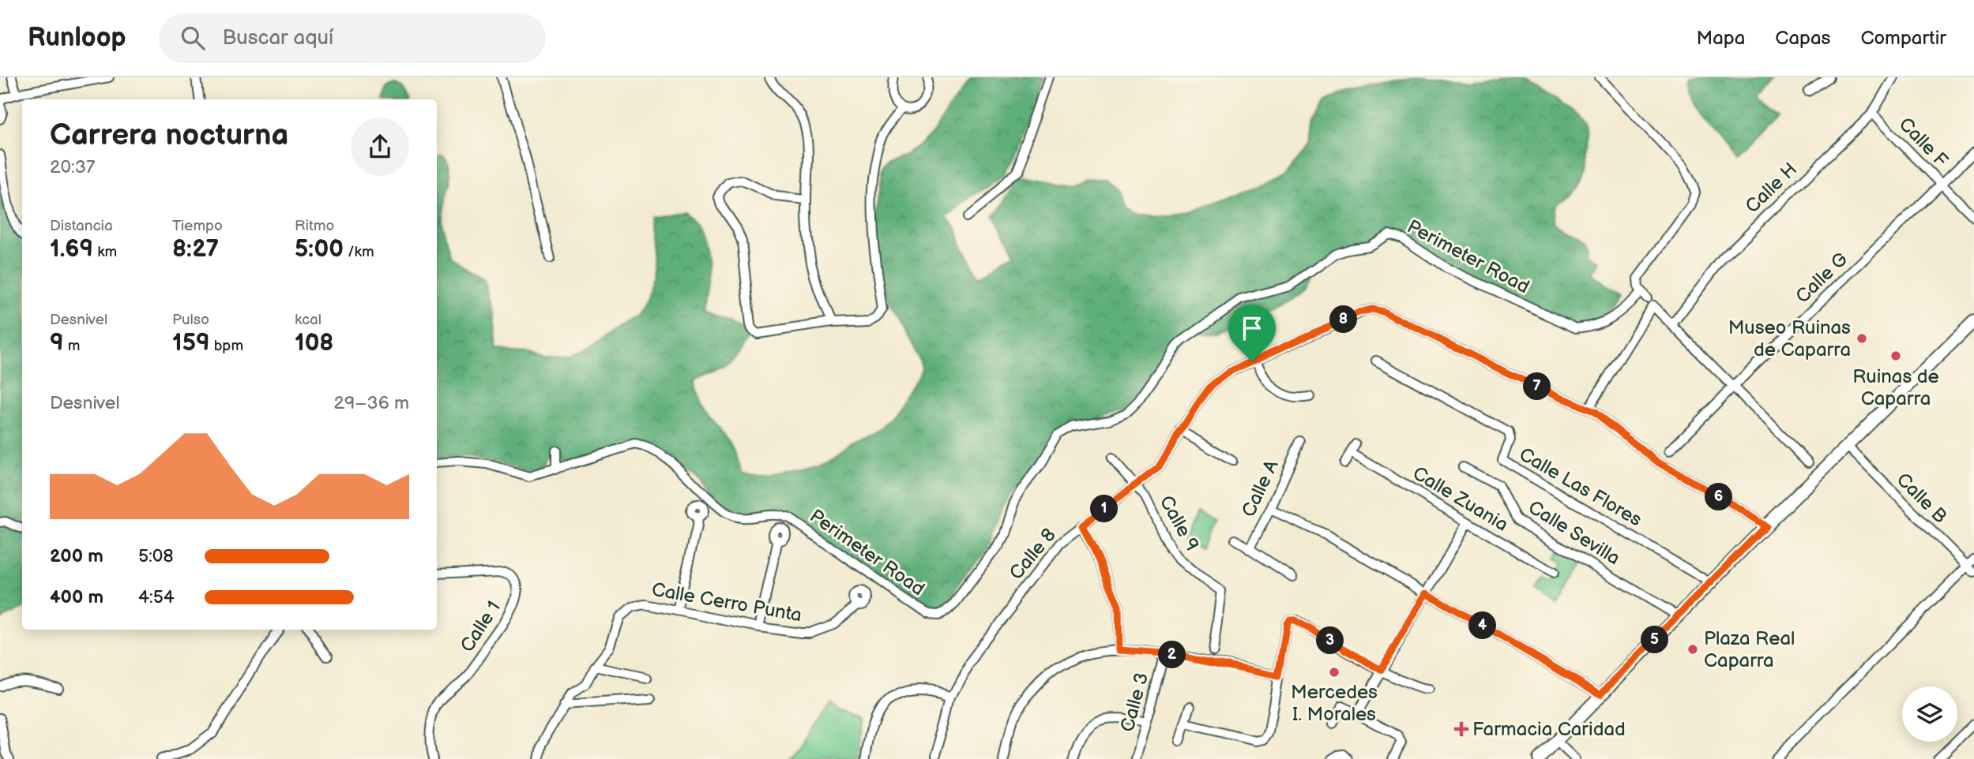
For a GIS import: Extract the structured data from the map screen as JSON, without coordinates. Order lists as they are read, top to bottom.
{
  "streets": {
    "street": [
      "Calle F",
      "Calle H",
      "Perimeter Road",
      "Calle G",
      "Calle Las Flores",
      "Calle A",
      "Calle B",
      "Calle Zuania",
      "Calle 9",
      "Calle Sevilla",
      "Calle 8",
      "Calle Cerro Punta",
      "Calle 1",
      "Calle 3"
    ]
  },
  "crossings": [
    ["Calle F", "Calle H"],
    ["Calle F", "Calle G"],
    ["Calle 9", "Calle 8"]
  ],
  "places": {
    "other": [
      "Museo Ruinas de Caparra",
      "Ruinas de Caparra",
      "Plaza Real Caparra",
      "Mercedes I. Morales"
    ],
    "health": ["Farmacia Caridad"]
  },
  "page": {
    "header": "Runloop",
    "search": "Buscar aquí",
    "nav": ["Mapa", "Capas", "Compartir"],
    "heading": ["Carrera nocturna", "20:37"],
    "stats": [
      ["Distancia", "1.69 km"],
      ["Tiempo", "8:27"],
      ["Ritmo", "5:00 /km"],
      ["Desnivel", "9 m"],
      ["Pulso", "159 bpm"],
      ["kcal", "108"]
    ],
    "pins": [
      "8",
      "7",
      "6",
      "1",
      "4",
      "5",
      "3",
      "2"
    ],
    "chart": ["Desnivel", "29–36 m"],
    "list": [
      {
        "name": "200 m",
        "note": "5:08"
      },
      {
        "name": "400 m",
        "note": "4:54"
      }
    ]
  }
}
